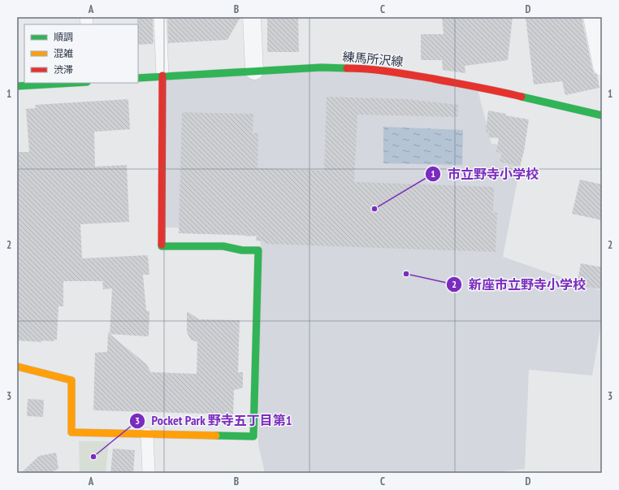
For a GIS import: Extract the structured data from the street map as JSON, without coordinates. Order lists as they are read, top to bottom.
{
  "streets": {
    "street": ["練馬所沢線"]
  },
  "places": ["市立野寺小学校", "新座市立野寺小学校", "Pocket Park 野寺五丁目第1"],
  "legend": ["順調", "混雑", "渋滞"],
  "grid": {
    "columns": [
      "A",
      "B",
      "C",
      "D"
    ],
    "rows": ["1", "2", "3"]
  }
}
